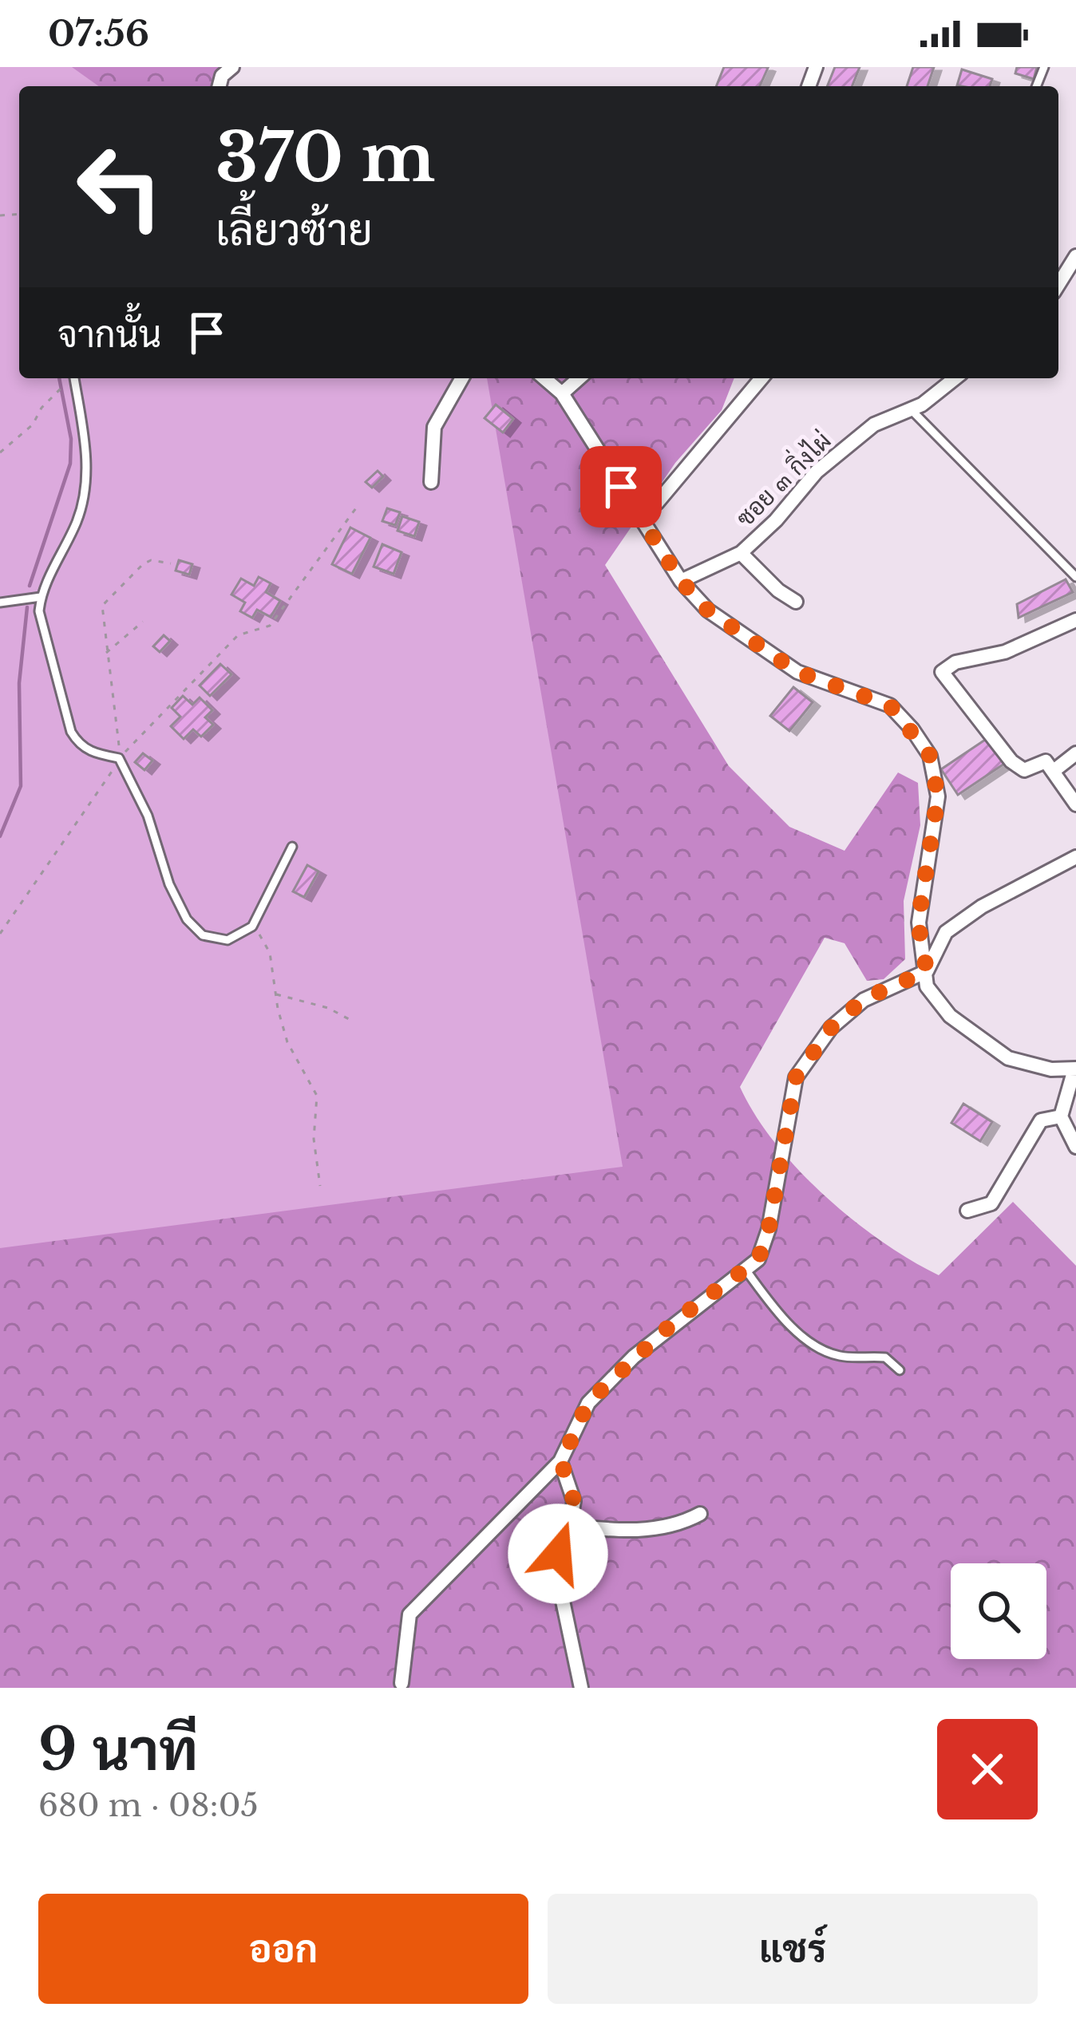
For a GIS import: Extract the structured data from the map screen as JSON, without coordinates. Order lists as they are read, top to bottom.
{
  "streets": {
    "street": ["ซอย ๓ กิ่งไผ่"]
  },
  "page": {
    "status": "07:56",
    "turn": ["370 m", "เลี้ยวซ้าย"],
    "then": "จากนั้น",
    "heading": ["9 นาที", "680 m · 08:05"],
    "buttons": ["ออก", "แชร์"]
  }
}
